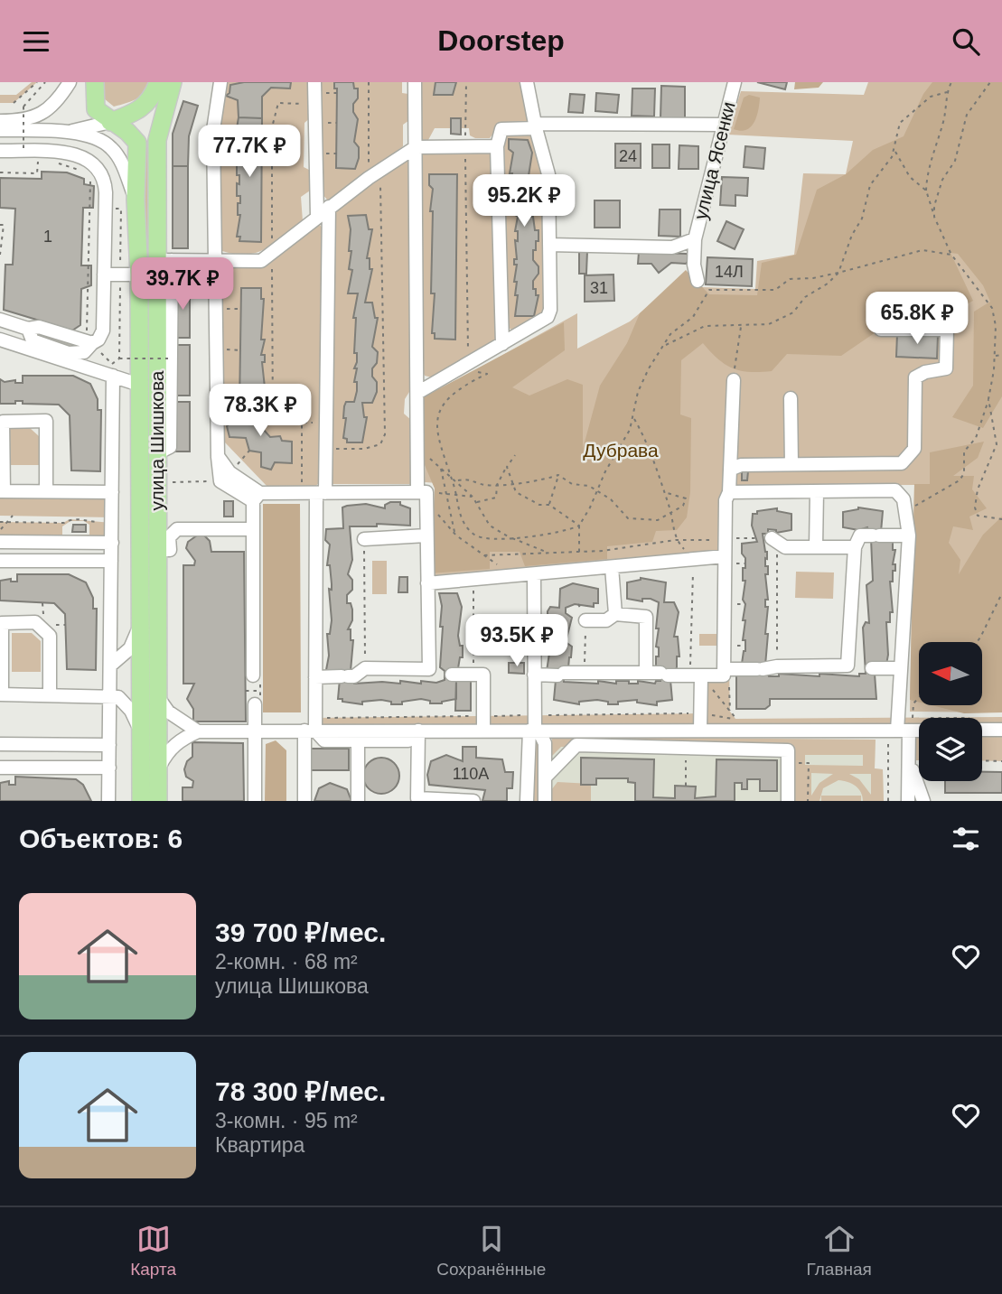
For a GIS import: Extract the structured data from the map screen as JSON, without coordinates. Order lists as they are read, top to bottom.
{
  "streets": {
    "main road": ["улица Шишкова"],
    "street": ["улица Ясенки"]
  },
  "parks": ["Дубрава"],
  "house_numbers": [
    "24",
    "1",
    "14Л",
    "31",
    "110А"
  ],
  "north": "left",
  "page": {
    "header": "Doorstep",
    "price": [
      "77.7K ₽",
      "95.2K ₽",
      "39.7K ₽",
      "65.8K ₽",
      "78.3K ₽",
      "93.5K ₽"
    ],
    "heading": "Объектов: 6",
    "list": [
      {
        "name": "39 700 ₽/мес.",
        "note": "2-комн. · 68 m² · улица Шишкова"
      },
      {
        "name": "78 300 ₽/мес.",
        "note": "3-комн. · 95 m² · Квартира"
      }
    ],
    "tabs": ["Карта", "Сохранённые", "Главная"]
  }
}
